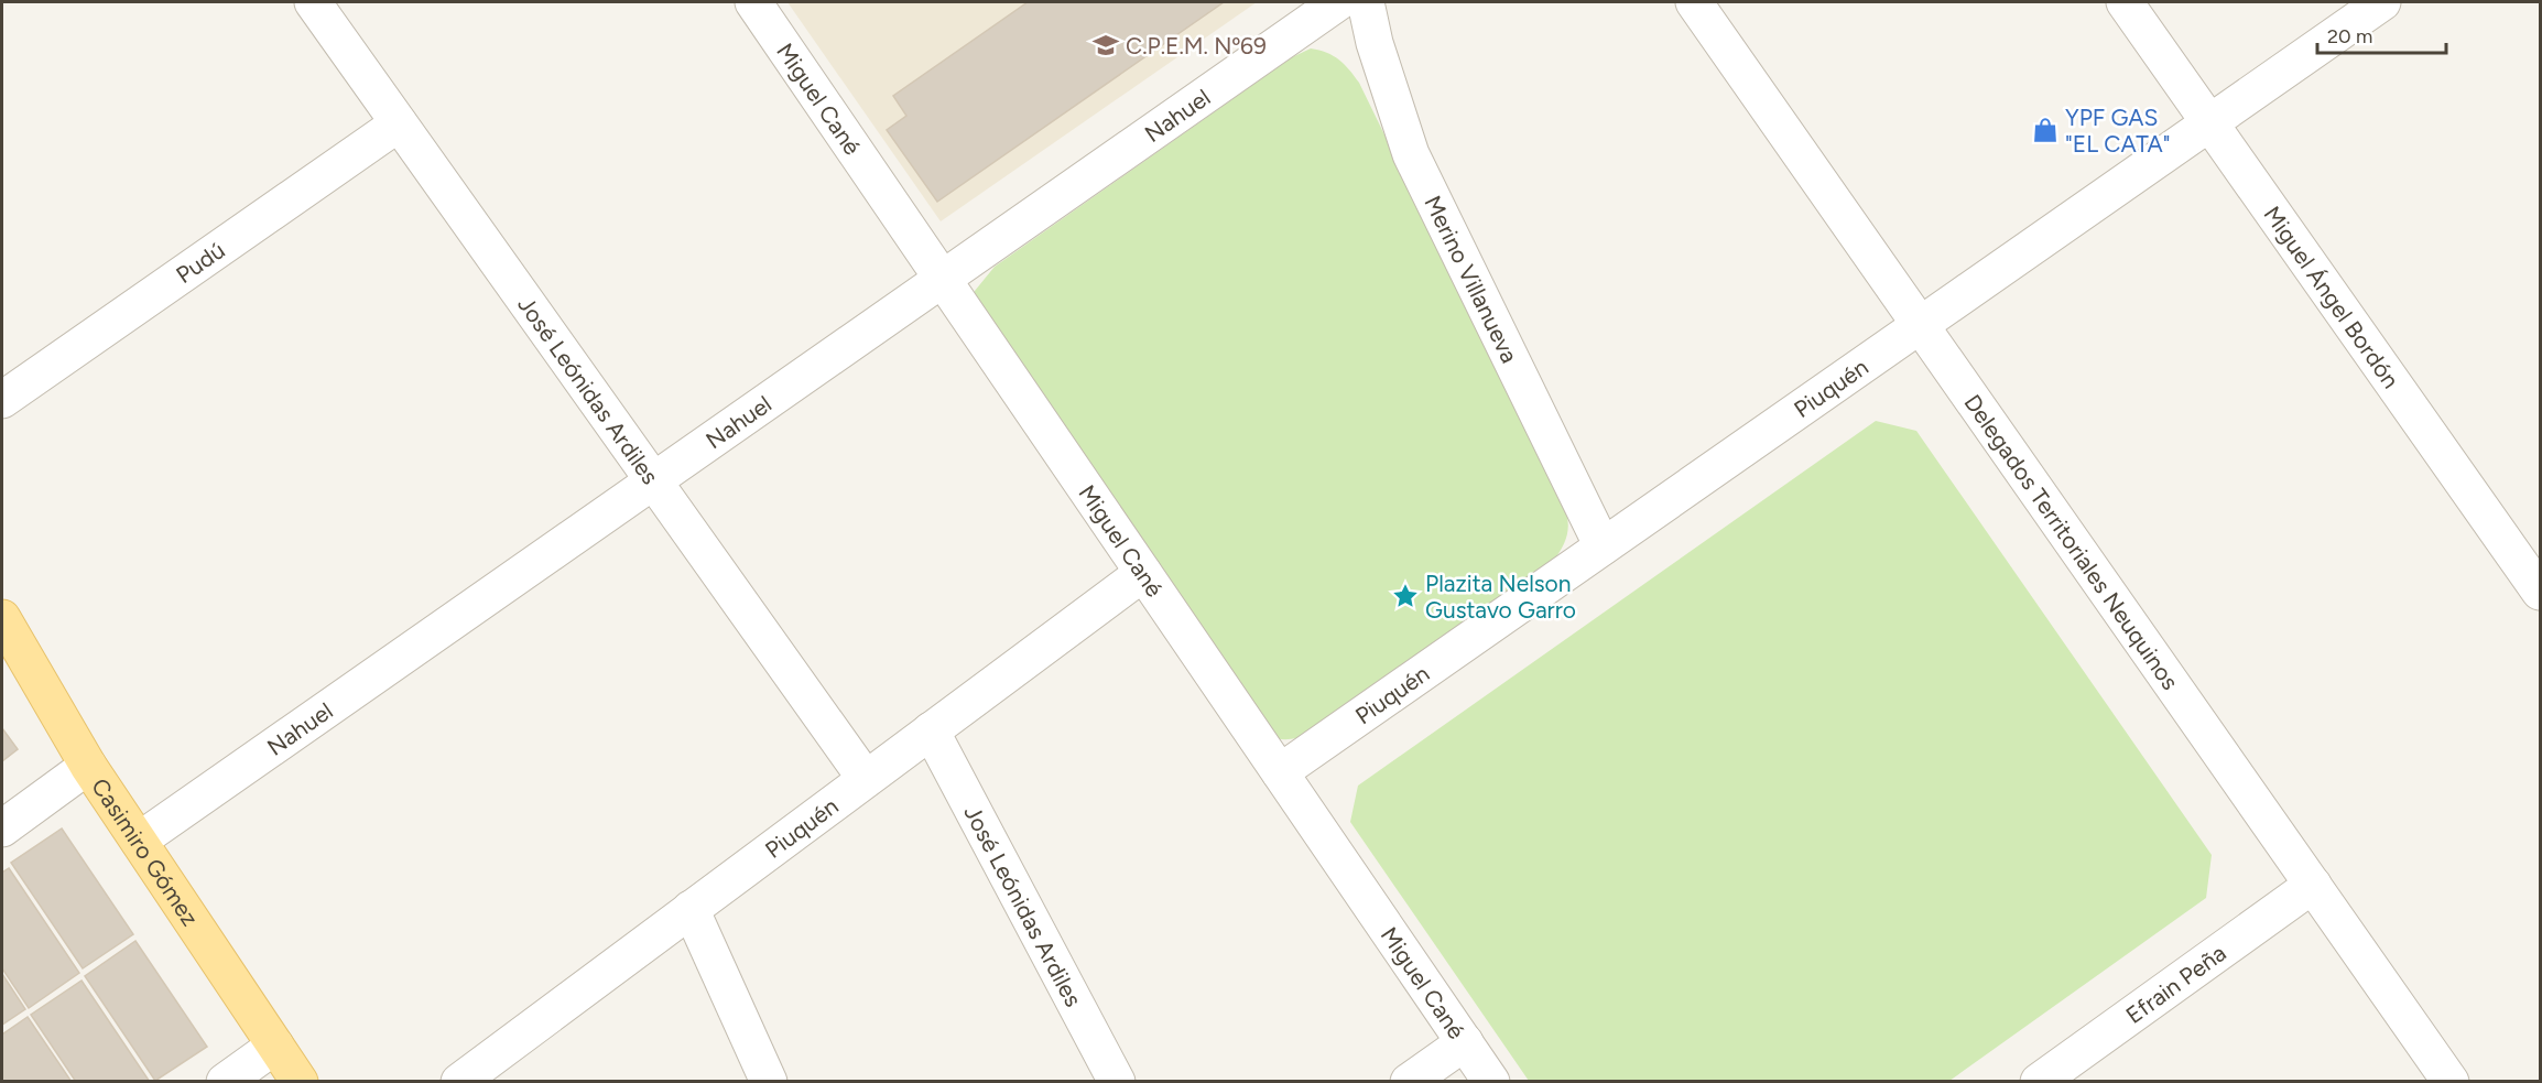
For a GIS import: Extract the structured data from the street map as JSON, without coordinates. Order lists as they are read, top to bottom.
{
  "streets": {
    "main road": ["Casimiro Gómez"],
    "street": [
      "Miguel Cané",
      "Nahuel",
      "Pudú",
      "Merino Villanueva",
      "Miguel Ángel Bordón",
      "Piuquén",
      "José Leónidas Ardiles",
      "Delegados Territoriales Neuquinos",
      "Efrain Peña"
    ]
  },
  "crossings": [
    ["Miguel Cané", "Nahuel"],
    ["Miguel Cané", "Piuquén"],
    ["Nahuel", "José Leónidas Ardiles"],
    ["Nahuel", "Casimiro Gómez"],
    ["Pudú", "José Leónidas Ardiles"],
    ["Merino Villanueva", "Piuquén"],
    ["Miguel Ángel Bordón", "Piuquén"],
    ["Piuquén", "José Leónidas Ardiles"],
    ["Piuquén", "Delegados Territoriales Neuquinos"],
    ["Delegados Territoriales Neuquinos", "Efrain Peña"]
  ],
  "places": {
    "school or university": ["C.P.E.M. Nº69"],
    "shop": ["YPF GAS \"EL CATA\""],
    "place": ["Plazita Nelson Gustavo Garro"]
  },
  "scale_bar": "20 m"
}
